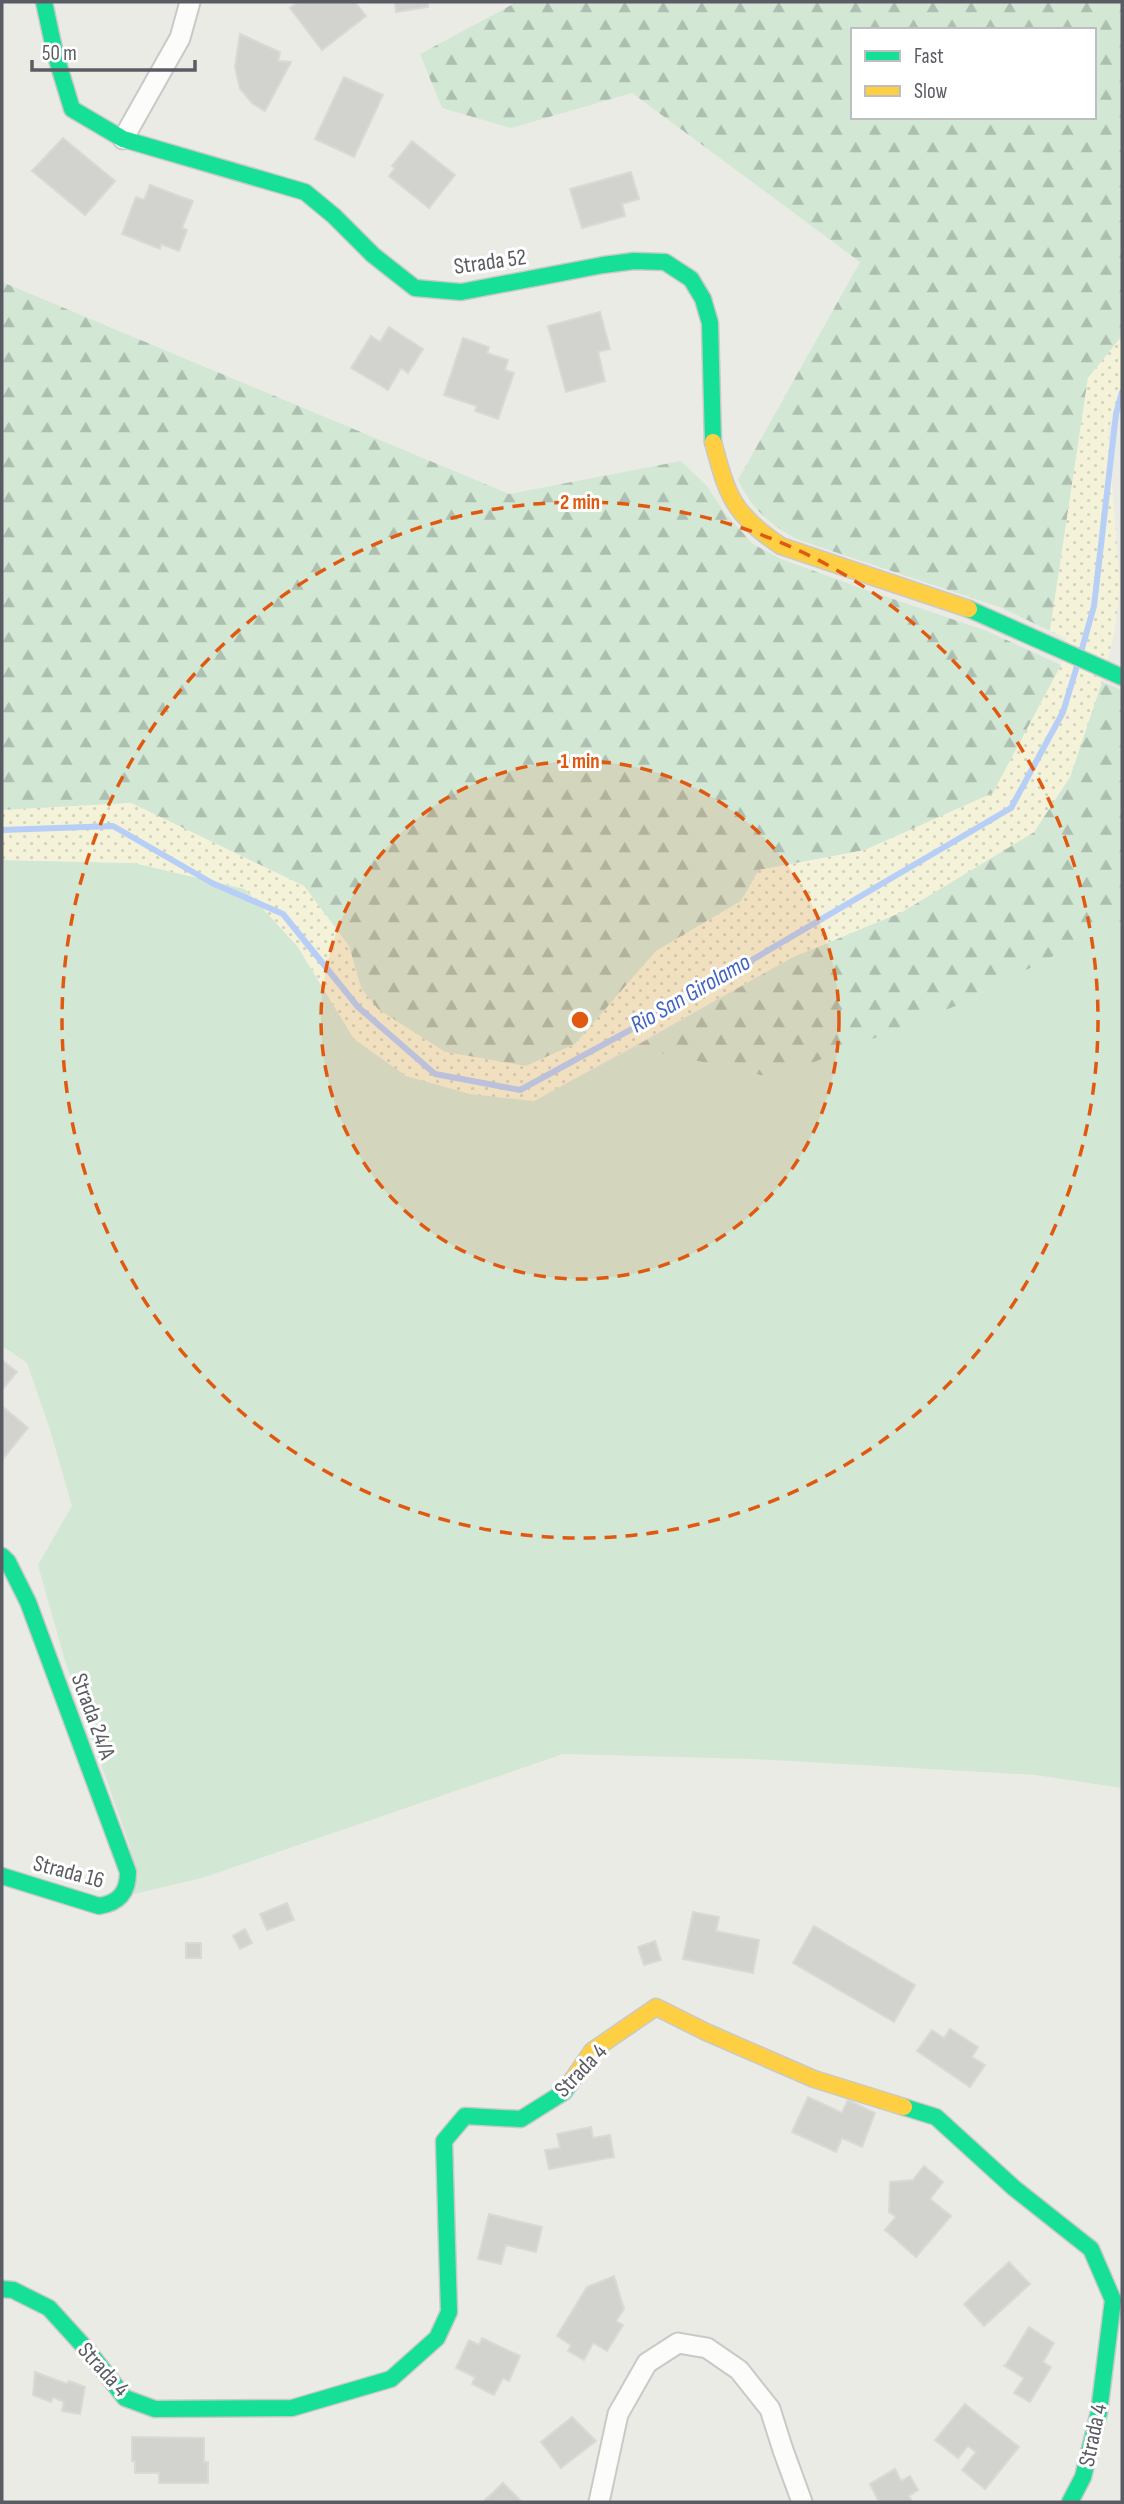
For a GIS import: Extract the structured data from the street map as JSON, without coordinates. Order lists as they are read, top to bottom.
{
  "streets": {
    "street": [
      "Strada 52",
      "Strada 24/A",
      "Strada 16",
      "Strada 4"
    ]
  },
  "crossings": [
    ["Strada 24/A", "Strada 16"]
  ],
  "water": ["Rio San Girolamo"],
  "legend": ["Fast", "Slow"],
  "scale_bar": "50 m",
  "rings": ["2 min", "1 min"]
}
